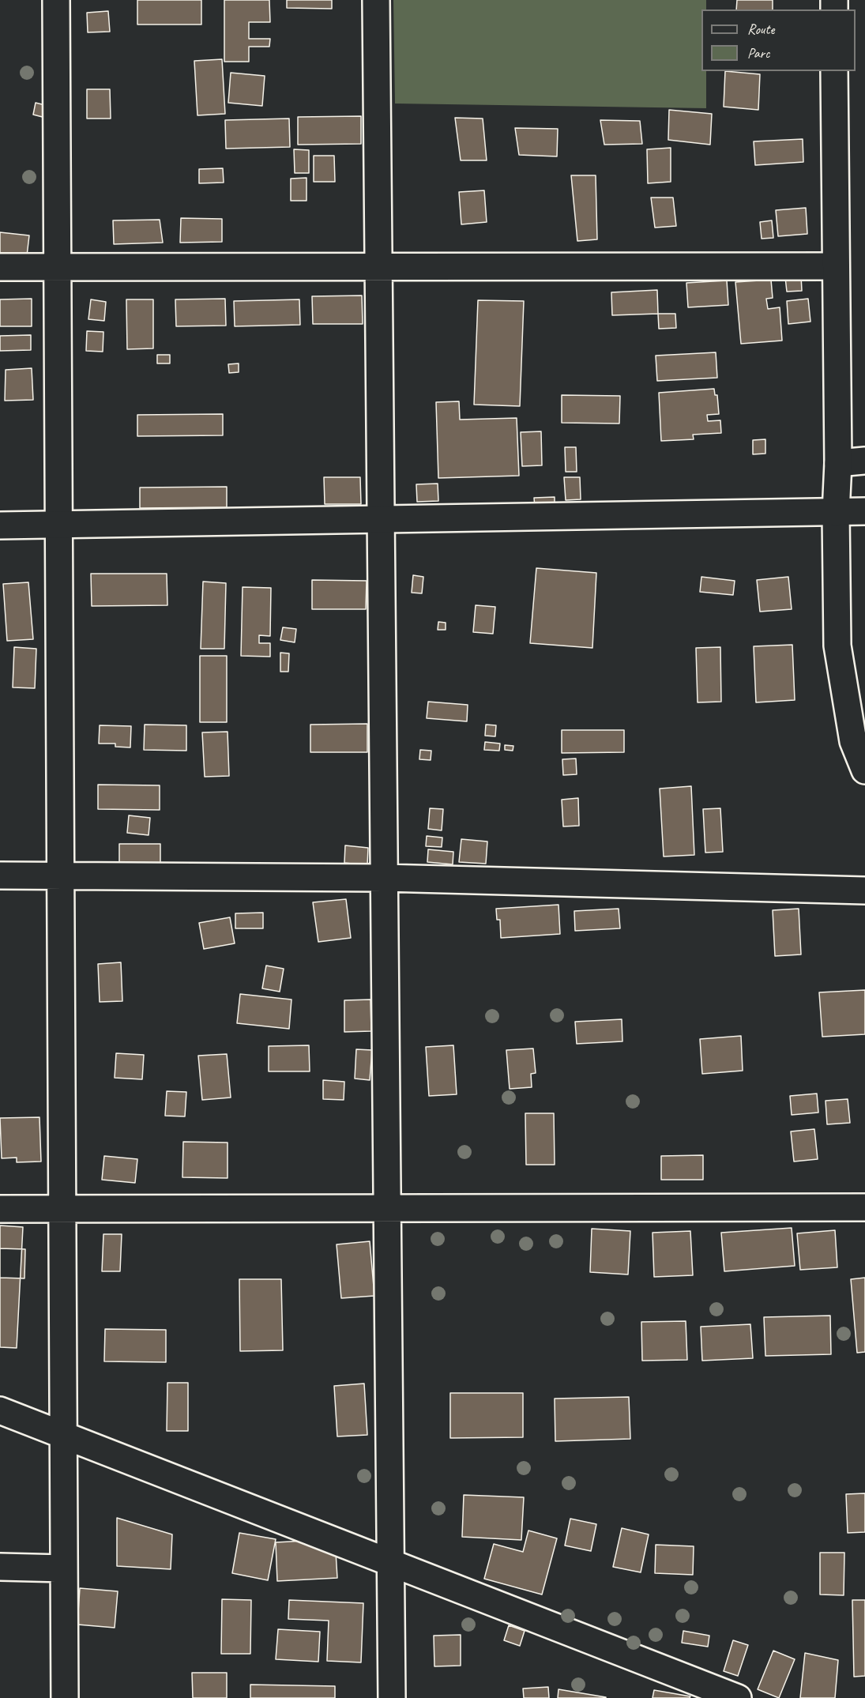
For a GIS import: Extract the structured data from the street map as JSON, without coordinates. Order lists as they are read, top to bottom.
{
  "legend": ["Route", "Parc"]
}
